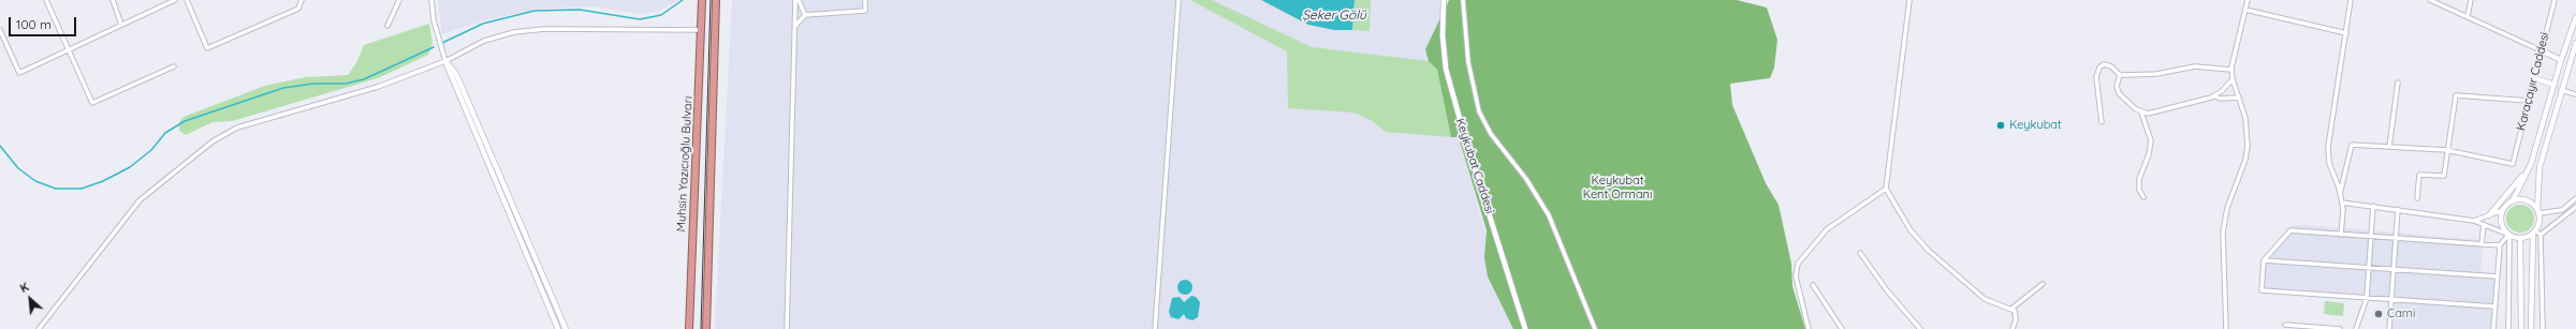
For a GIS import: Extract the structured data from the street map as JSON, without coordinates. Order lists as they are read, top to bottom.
{
  "streets": {
    "highway": ["Muhsin Yazıcıoğlu Bulvarı"],
    "street": ["Karaçayır Caddesi", "Keykubat Caddesi"]
  },
  "water": ["Şeker Gölü"],
  "parks": ["Keykubat Kent Ormanı"],
  "places": ["Keykubat", "Cami"],
  "scale_bar": "100 m",
  "north": "top left"
}
